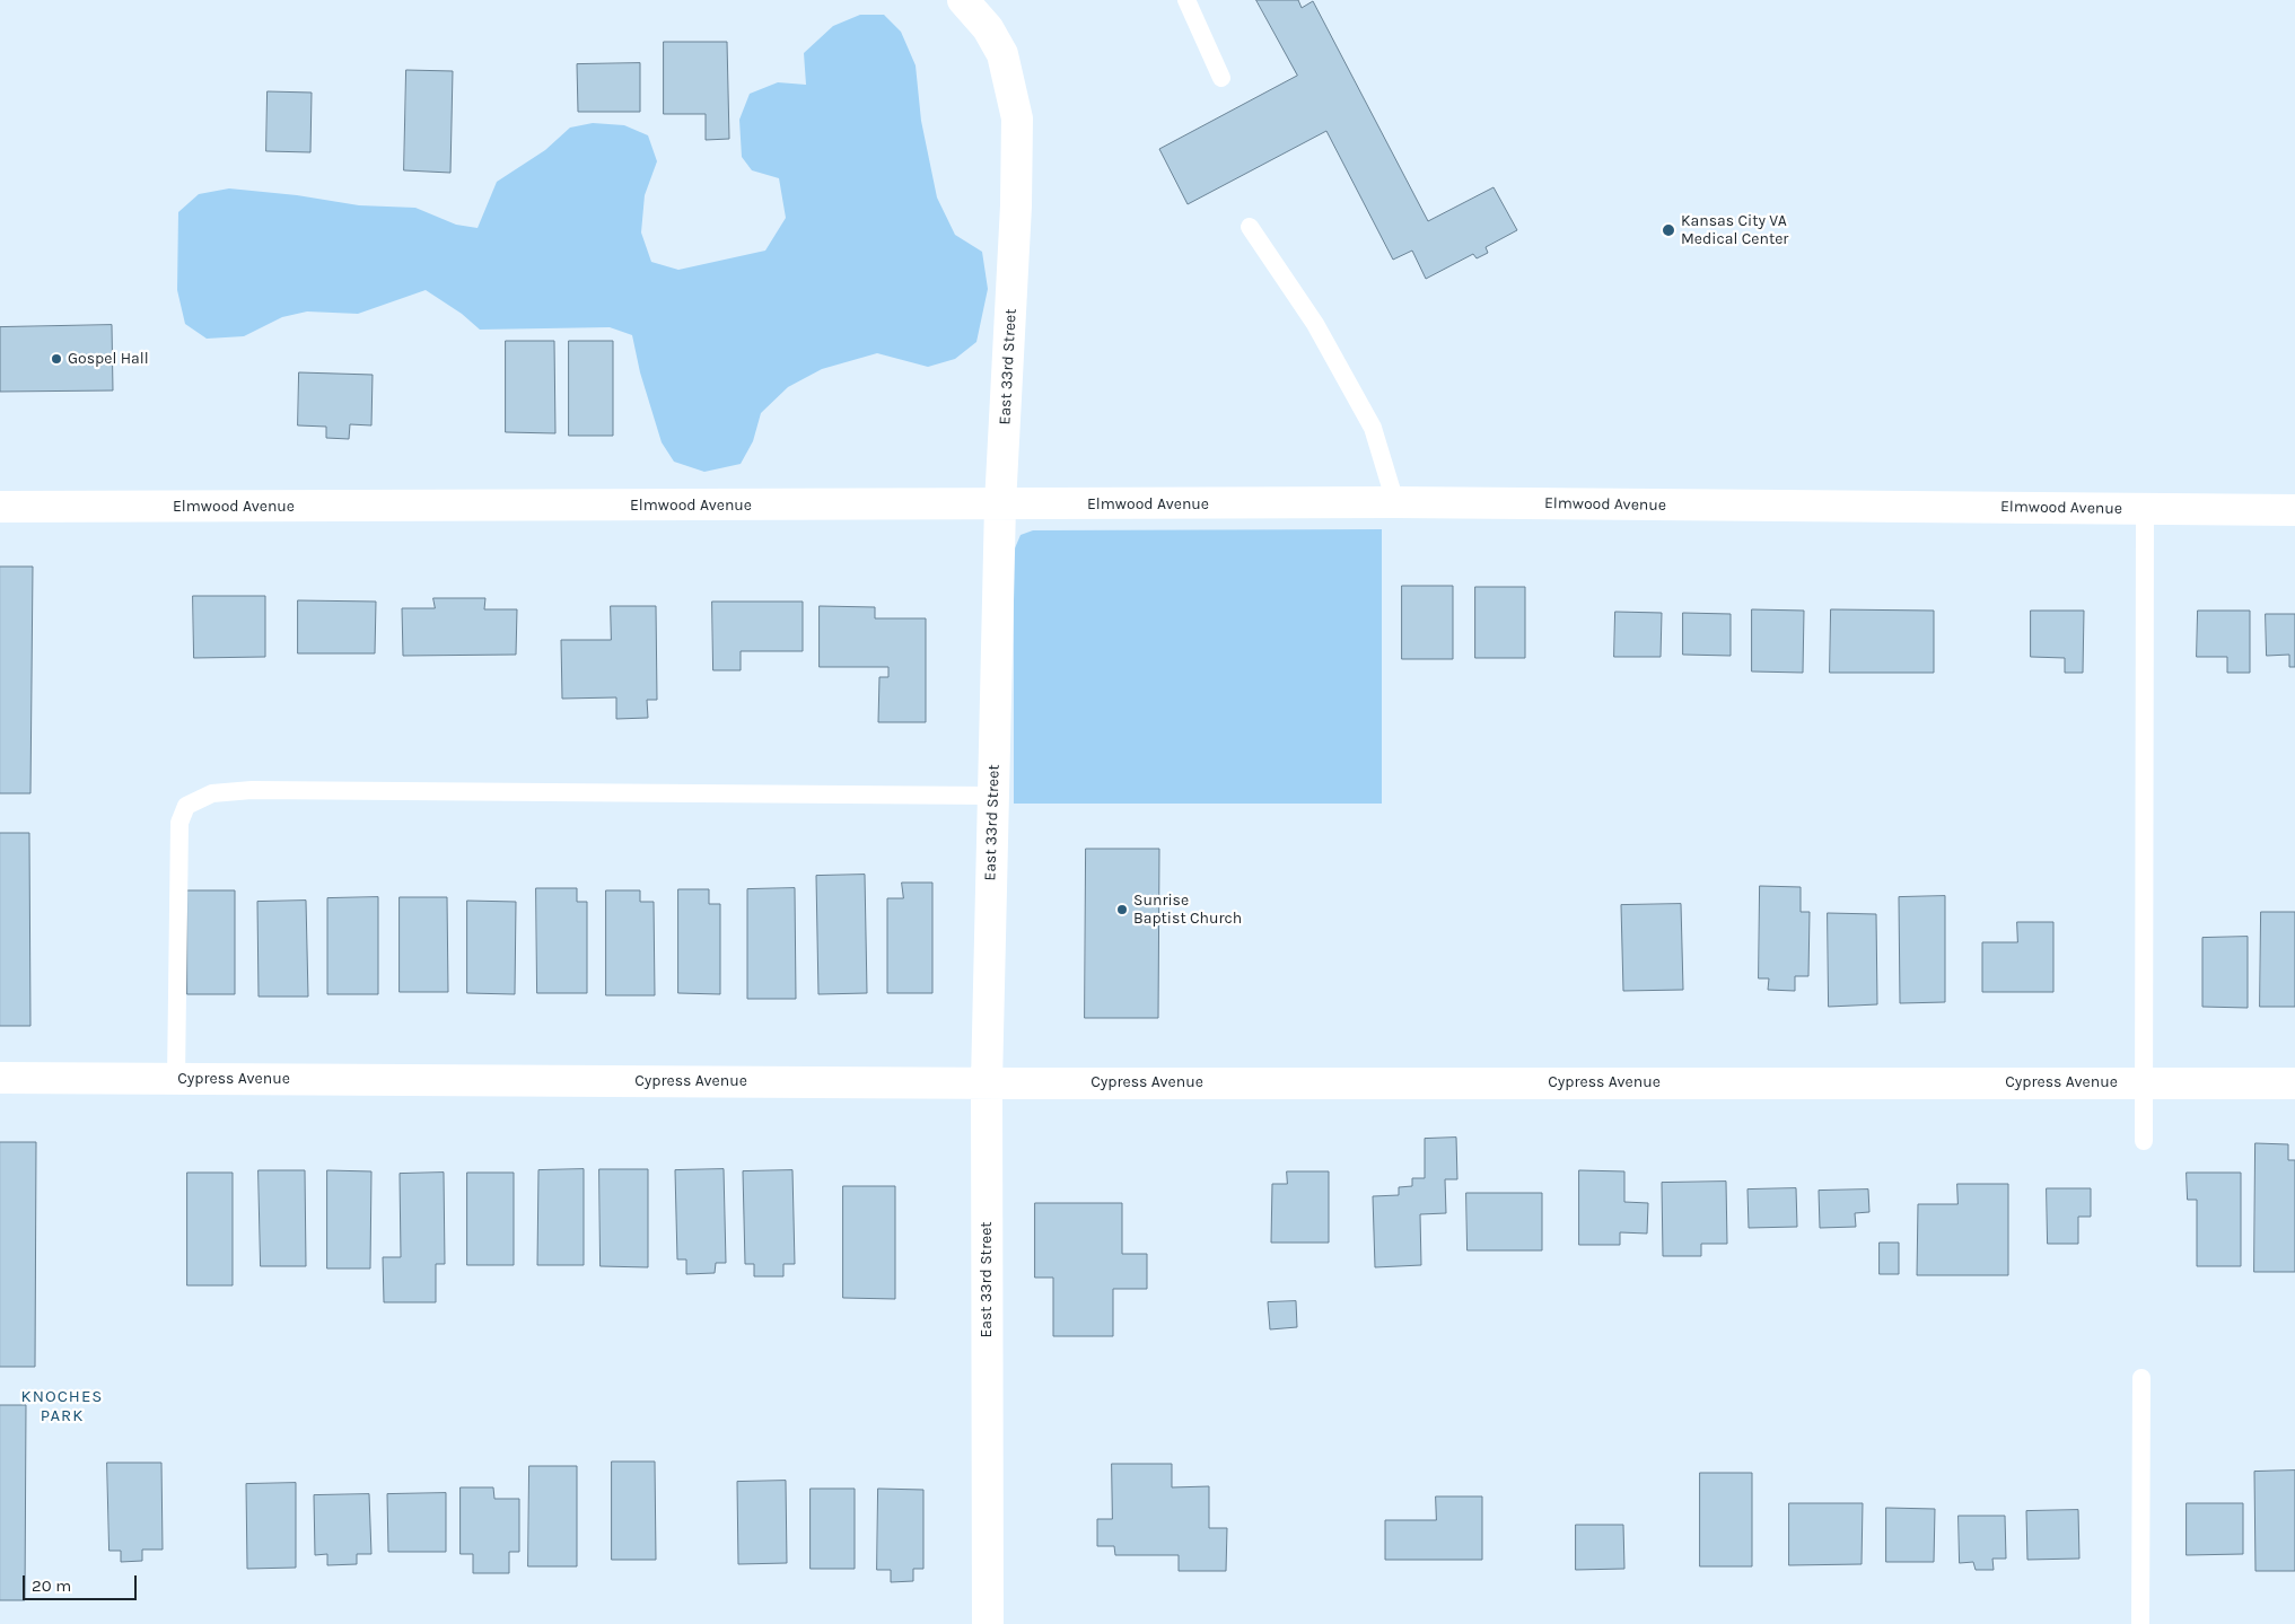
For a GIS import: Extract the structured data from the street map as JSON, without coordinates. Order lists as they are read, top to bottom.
{
  "streets": {
    "street": ["East 33rd Street", "Elmwood Avenue", "Cypress Avenue"]
  },
  "crossings": [
    ["East 33rd Street", "Elmwood Avenue"],
    ["East 33rd Street", "Cypress Avenue"]
  ],
  "districts": ["KNOCHES PARK"],
  "places": ["Kansas City VA Medical Center", "Gospel Hall", "Sunrise Baptist Church"],
  "scale_bar": "20 m"
}
